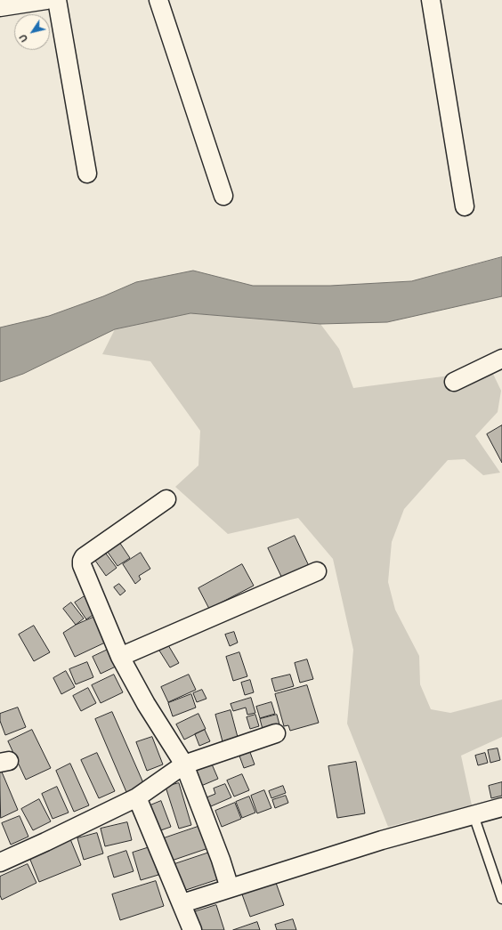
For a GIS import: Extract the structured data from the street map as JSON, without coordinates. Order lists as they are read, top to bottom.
{
  "north": "bottom left"
}
